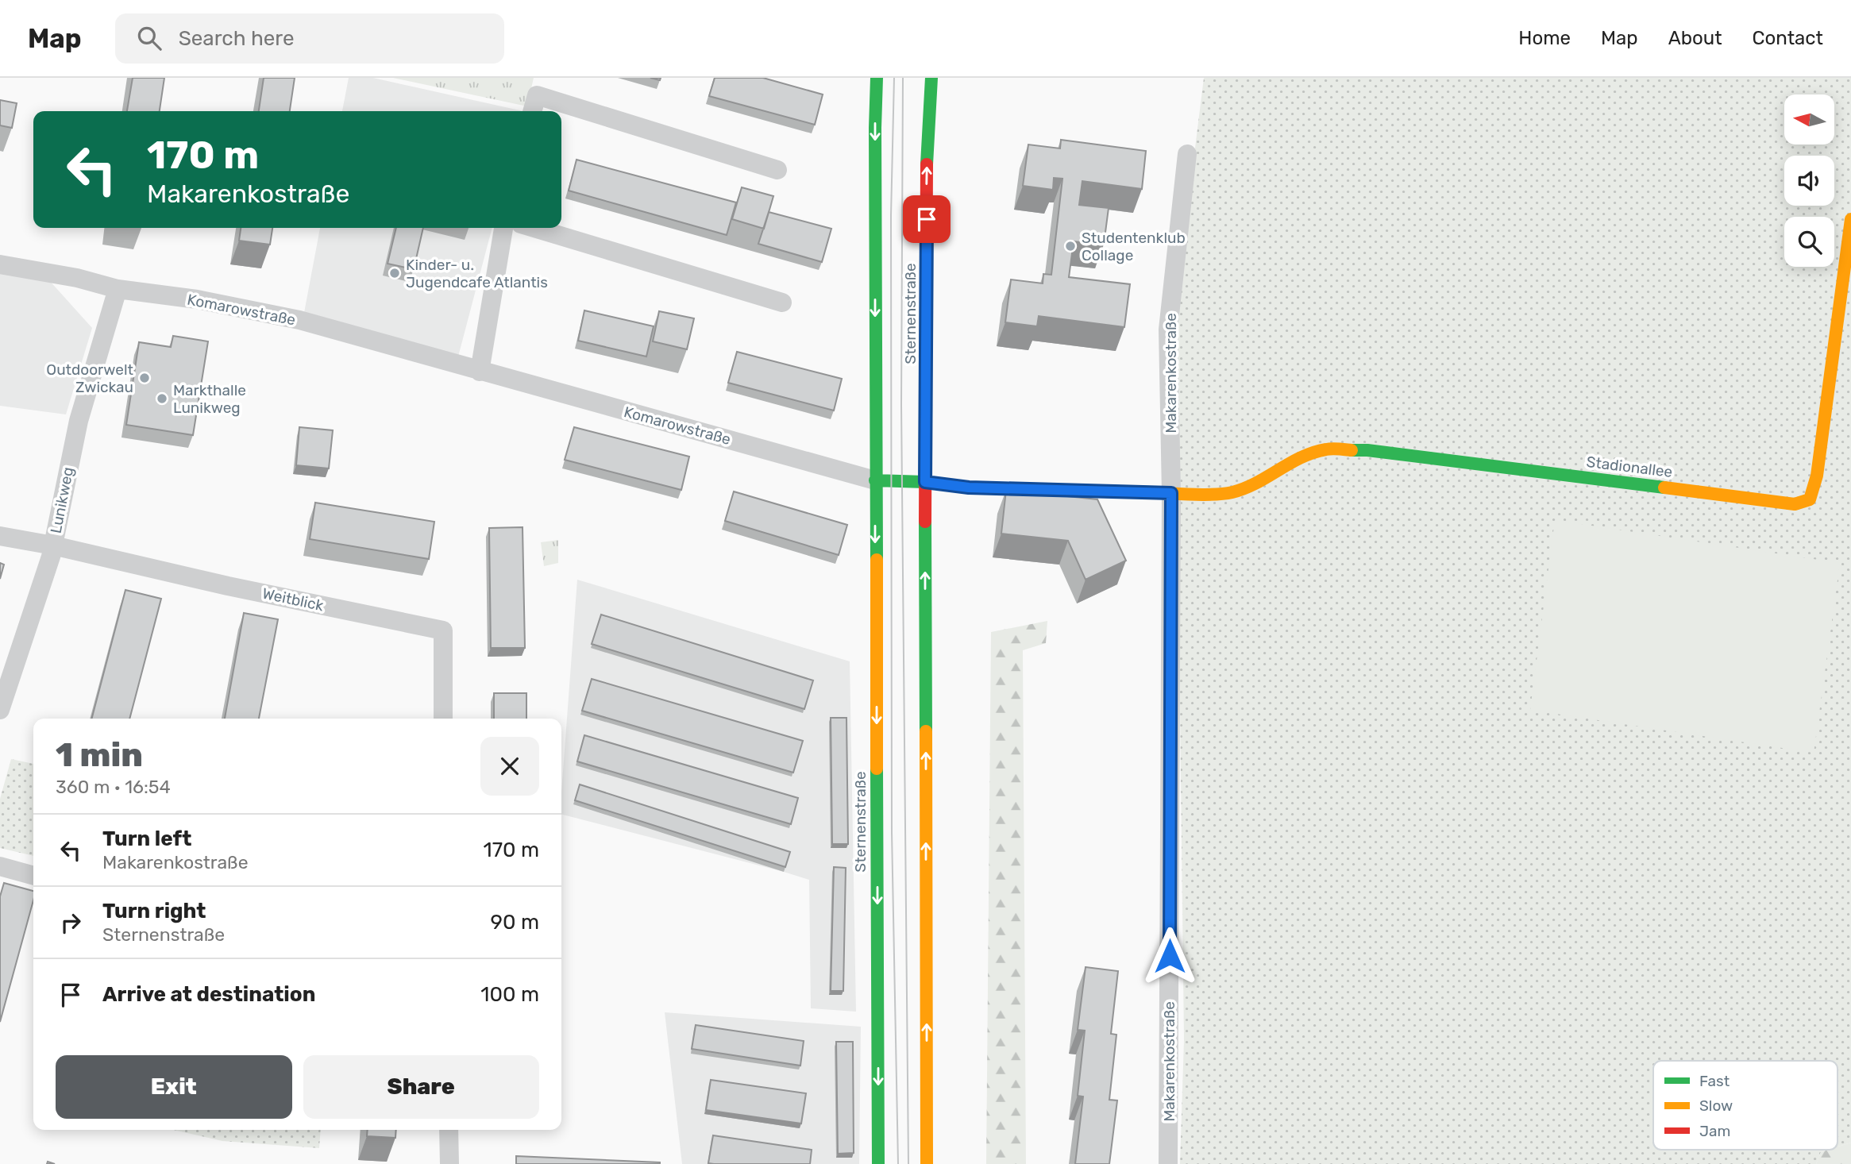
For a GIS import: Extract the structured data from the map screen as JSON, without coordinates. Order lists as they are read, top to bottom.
{
  "streets": {
    "street": [
      "Komarowstraße",
      "Sternenstraße",
      "Makarenkostraße",
      "Stadionallee",
      "Lunikweg",
      "Weitblick"
    ]
  },
  "crossings": [
    ["Komarowstraße", "Sternenstraße"],
    ["Komarowstraße", "Lunikweg"],
    ["Makarenkostraße", "Stadionallee"],
    ["Lunikweg", "Weitblick"]
  ],
  "places": [
    "Studentenklub Collage",
    "Kinder- u. Jugendcafe Atlantis",
    "Outdoorwelt Zwickau",
    "Markthalle Lunikweg"
  ],
  "legend": ["Fast", "Slow", "Jam"],
  "north": "left",
  "page": {
    "header": "Map",
    "search": "Search here",
    "nav": [
      "Home",
      "Map",
      "About",
      "Contact"
    ],
    "turn": ["170 m", "Makarenkostraße"],
    "heading": ["1 min", "360 m · 16:54"],
    "list": [
      {
        "name": "Turn left",
        "note": "Makarenkostraße",
        "value": "170 m"
      },
      {
        "name": "Turn right",
        "note": "Sternenstraße",
        "value": "90 m"
      },
      {
        "name": "Arrive at destination",
        "value": "100 m"
      }
    ],
    "buttons": ["Exit", "Share"]
  }
}
